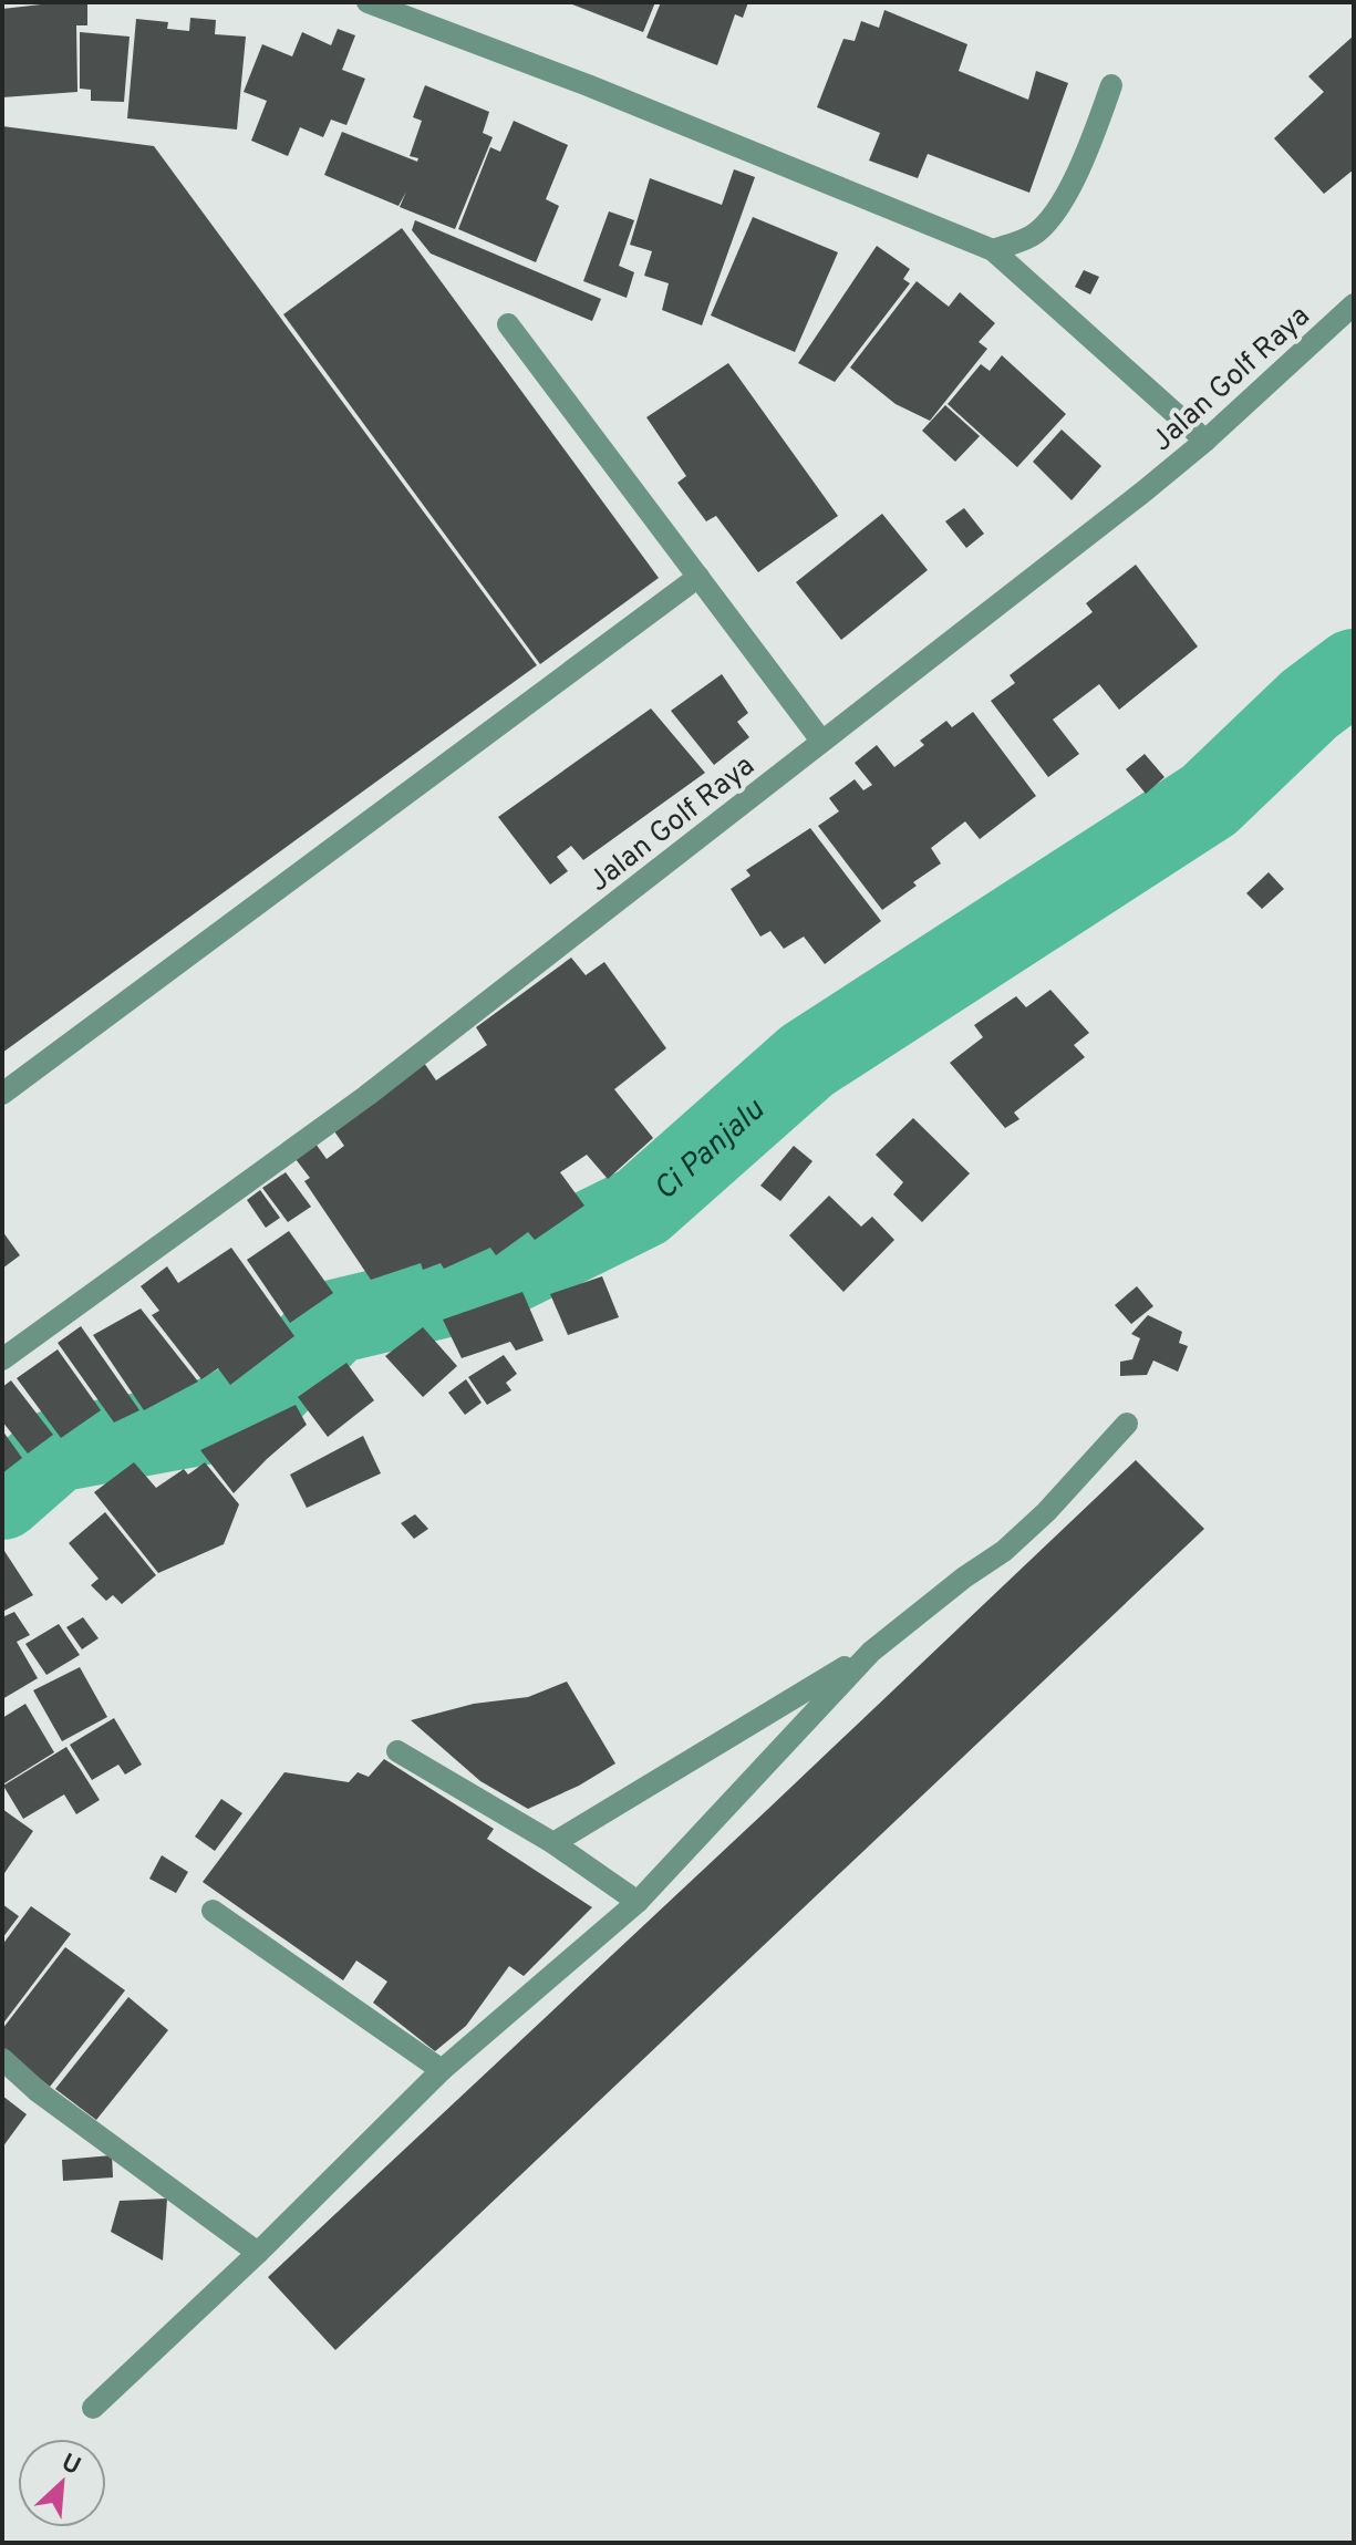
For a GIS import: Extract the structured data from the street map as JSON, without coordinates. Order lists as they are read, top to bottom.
{
  "streets": {
    "street": ["Jalan Golf Raya"]
  },
  "water": ["Ci Panjalu"],
  "north": "top right"
}
